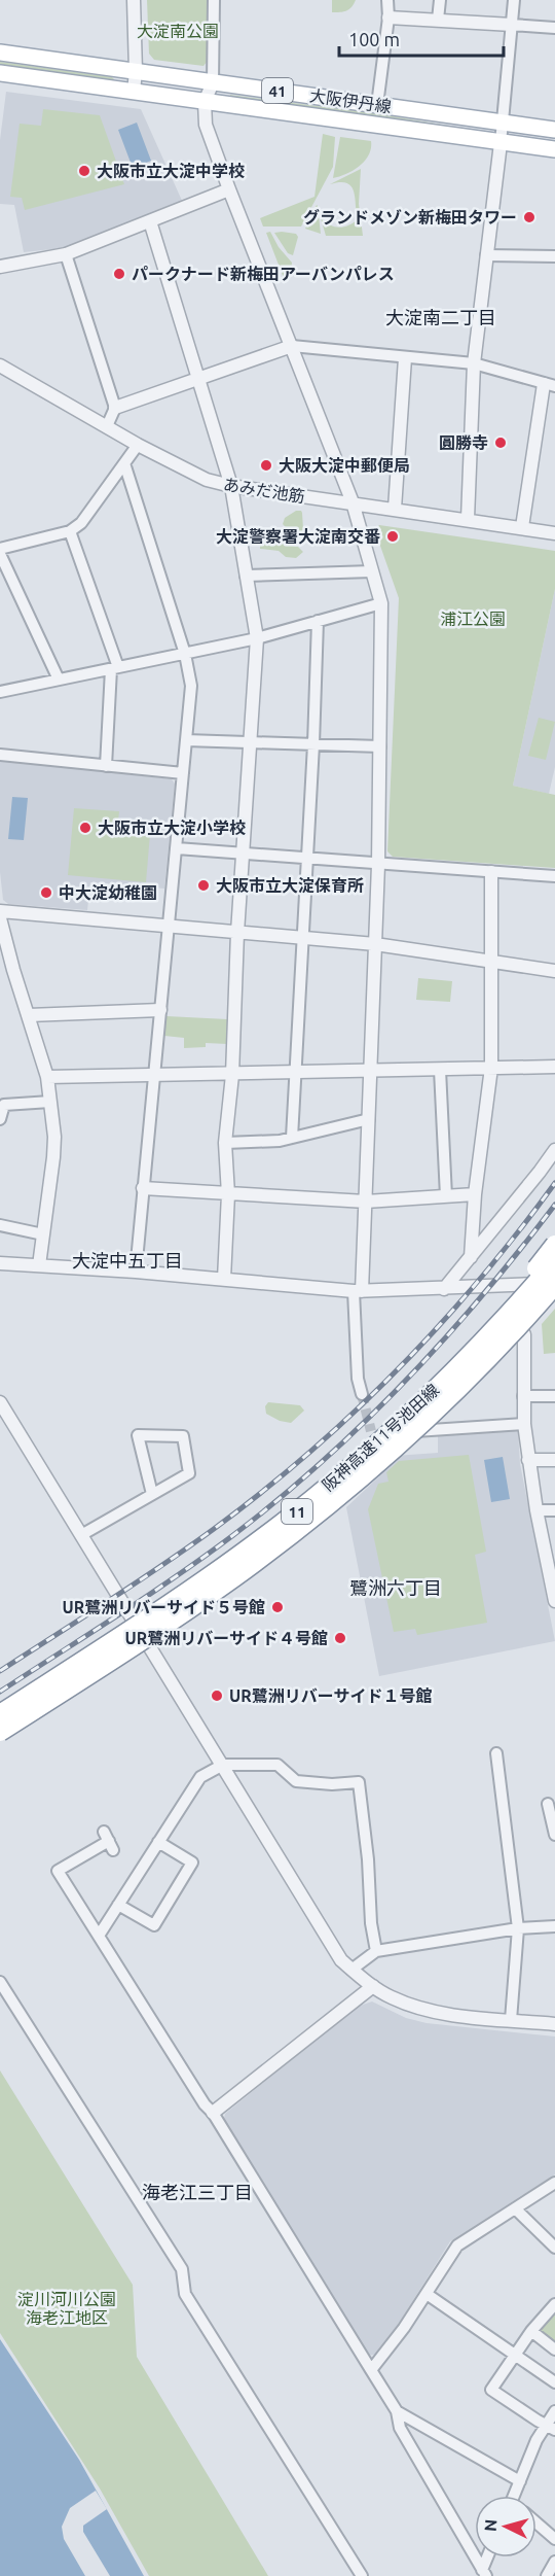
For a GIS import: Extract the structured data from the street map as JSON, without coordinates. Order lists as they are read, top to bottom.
{
  "streets": {
    "highway": ["阪神高速11号池田線", "11"],
    "main road": ["41", "大阪伊丹線"],
    "street": ["あみだ池筋"]
  },
  "crossings": [
    ["阪神高速11号池田線", "11"]
  ],
  "districts": [
    "大淀南二丁目",
    "大淀中五丁目",
    "鷺洲六丁目",
    "海老江三丁目"
  ],
  "parks": ["大淀南公園", "浦江公園", "淀川河川公園 海老江地区"],
  "places": [
    "大阪市立大淀中学校",
    "グランドメゾン新梅田タワー",
    "パークナード新梅田アーバンパレス",
    "圓勝寺",
    "大阪大淀中郵便局",
    "大淀警察署大淀南交番",
    "大阪市立大淀小学校",
    "大阪市立大淀保育所",
    "中大淀幼稚園",
    "UR鷺洲リバーサイド５号館",
    "UR鷺洲リバーサイド４号館",
    "UR鷺洲リバーサイド１号館"
  ],
  "scale_bar": "100 m",
  "north": "left"
}
